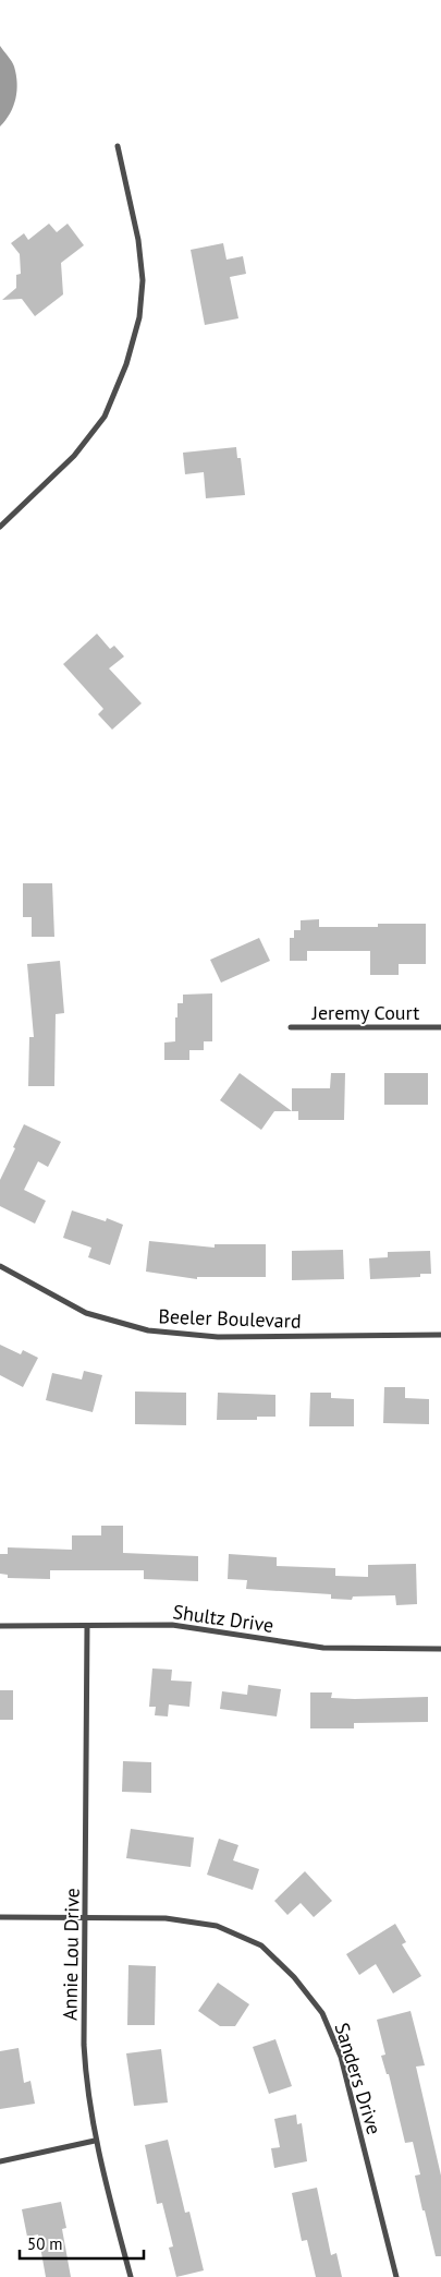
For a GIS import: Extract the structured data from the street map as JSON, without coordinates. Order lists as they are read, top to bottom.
{
  "streets": {
    "street": [
      "Jeremy Court",
      "Beeler Boulevard",
      "Shultz Drive",
      "Annie Lou Drive",
      "Sanders Drive"
    ]
  },
  "crossings": [
    ["Shultz Drive", "Annie Lou Drive"],
    ["Annie Lou Drive", "Sanders Drive"]
  ],
  "scale_bar": "50 m"
}
